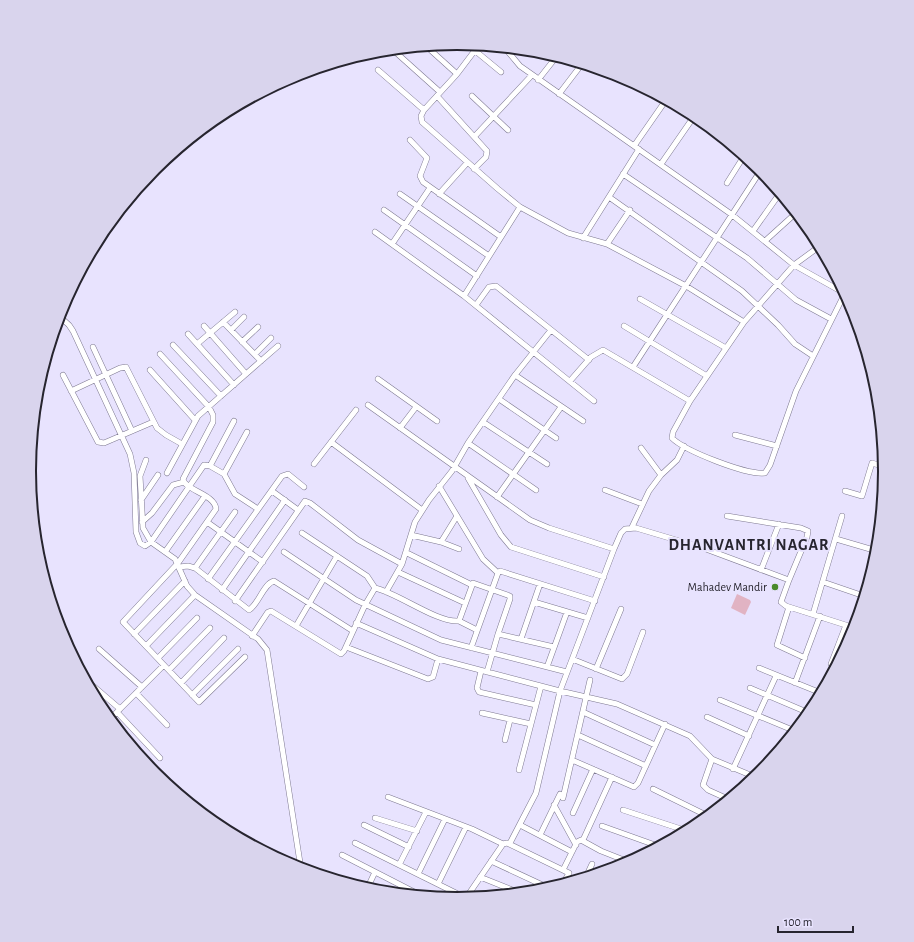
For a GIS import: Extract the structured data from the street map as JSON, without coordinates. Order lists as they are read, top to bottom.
{
  "districts": ["DHANVANTRI NAGAR"],
  "places": ["Mahadev Mandir"],
  "scale_bar": "100 m"
}
